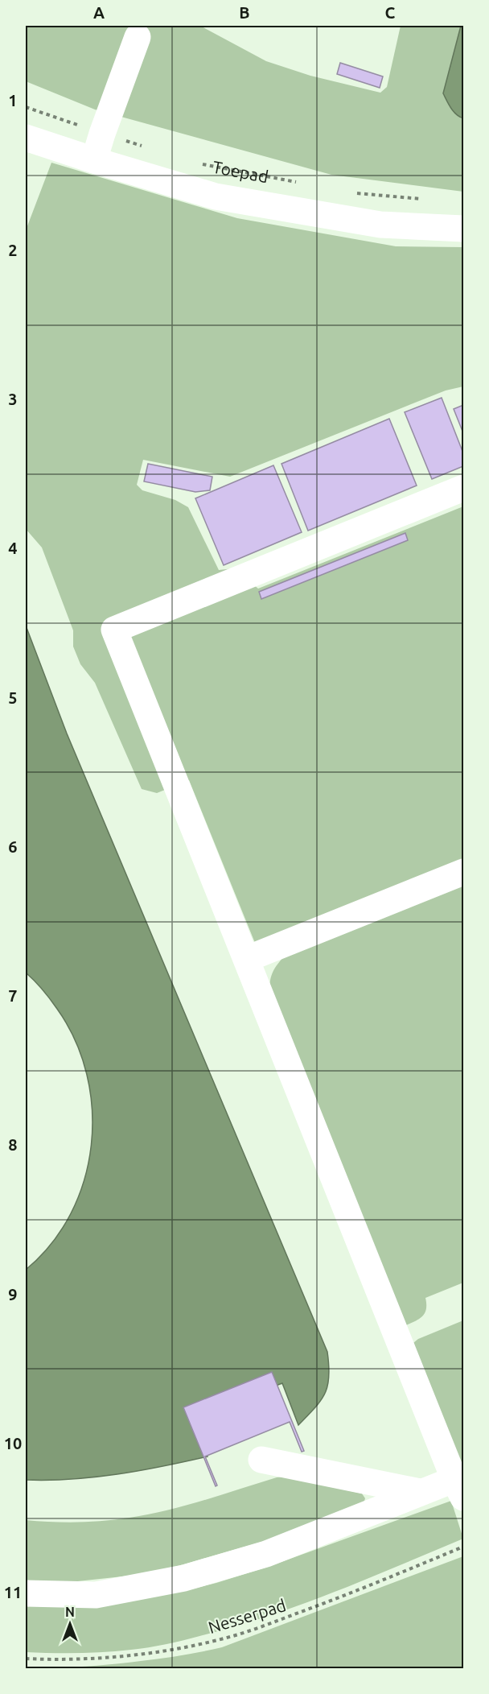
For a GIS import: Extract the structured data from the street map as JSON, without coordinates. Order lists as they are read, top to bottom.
{
  "streets": {
    "street": ["Toepad"],
    "path": ["Nesserpad"]
  },
  "north": "top",
  "grid": {
    "columns": ["A", "B", "C"],
    "rows": [
      "1",
      "2",
      "3",
      "4",
      "5",
      "6",
      "7",
      "8",
      "9",
      "10",
      "11"
    ]
  }
}
